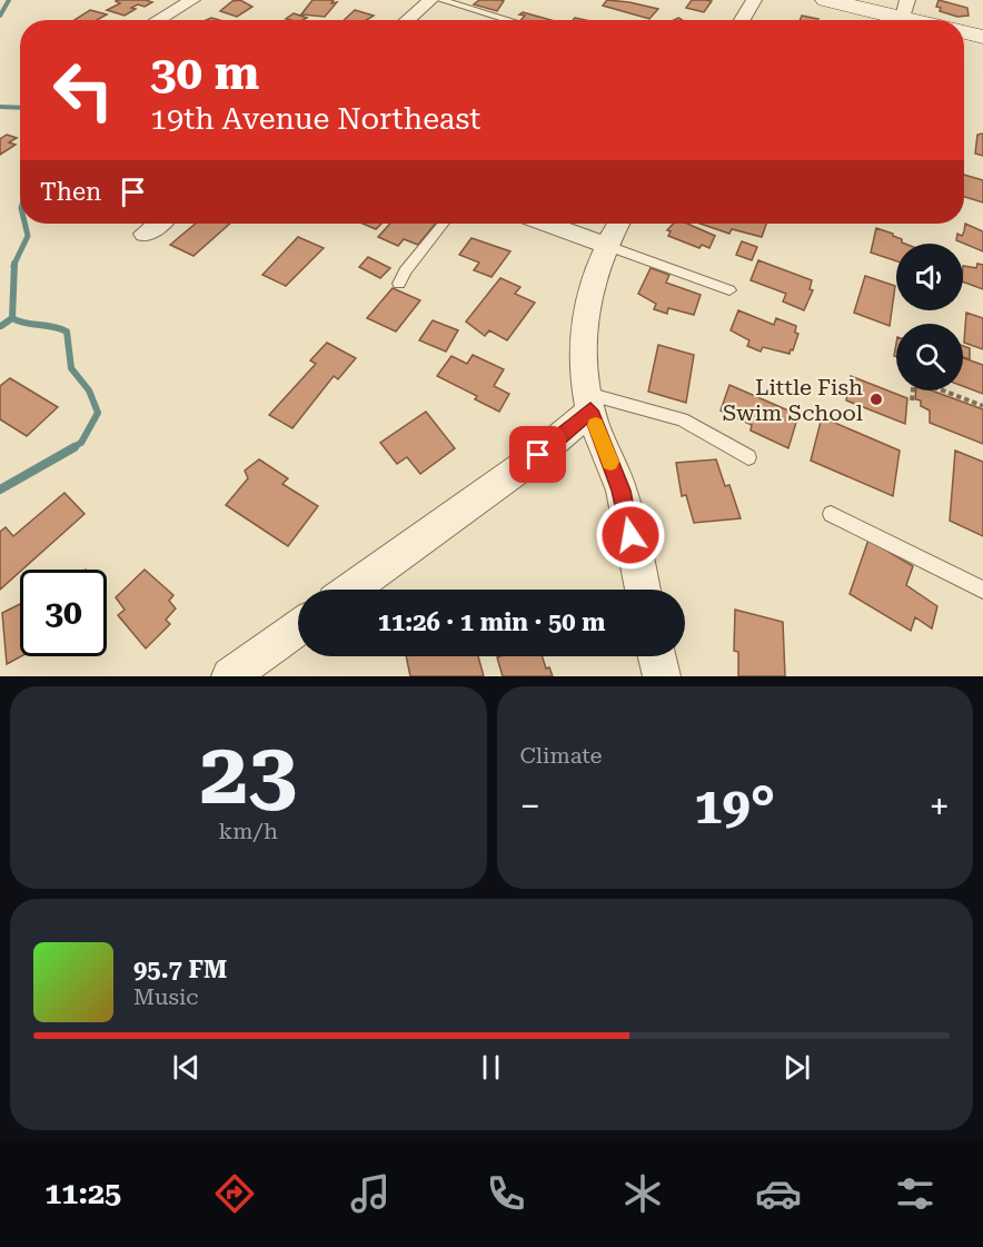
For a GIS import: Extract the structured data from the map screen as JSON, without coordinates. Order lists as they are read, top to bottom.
{
  "places": ["Little Fish Swim School"],
  "page": {
    "turn": ["30 m", "19th Avenue Northeast"],
    "then": "Then",
    "limit": "30",
    "trip": "11:26 · 1 min · 50 m",
    "tile": [
      ["23", "km/h"],
      "Climate"
    ],
    "heat": ["−", "19°", "+"],
    "song": ["95.7 FM", "Music"],
    "tabs": "11:25"
  }
}
